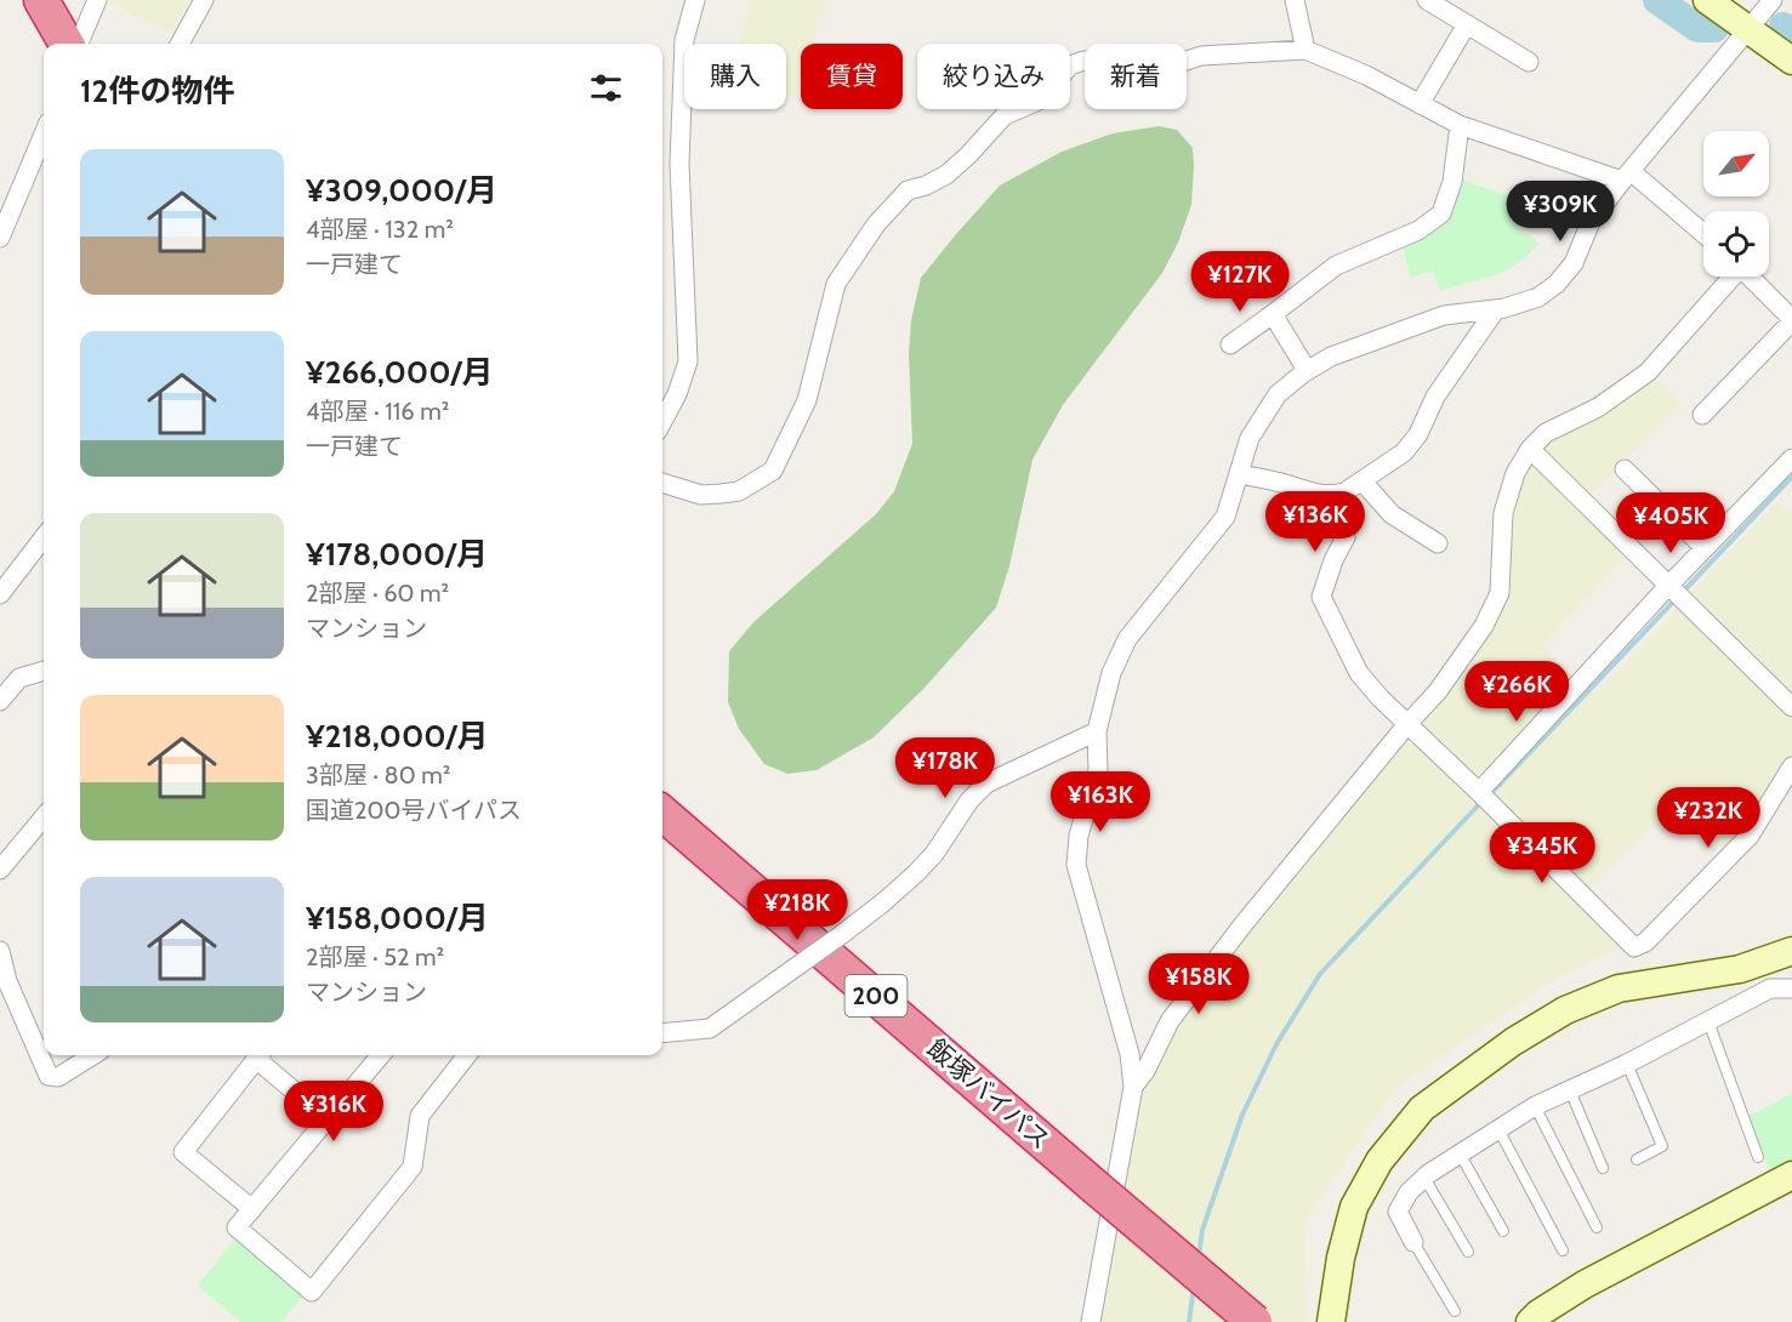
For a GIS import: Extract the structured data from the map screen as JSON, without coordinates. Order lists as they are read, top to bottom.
{
  "streets": {
    "highway": ["200", "飯塚バイパス"]
  },
  "crossings": [
    ["200", "飯塚バイパス"]
  ],
  "north": "top right",
  "page": {
    "chip": [
      "購入",
      "賃貸",
      "絞り込み",
      "新着"
    ],
    "heading": "12件の物件",
    "list": [
      {
        "name": "¥309,000/月",
        "note": "4部屋 · 132 m² · 一戸建て"
      },
      {
        "name": "¥266,000/月",
        "note": "4部屋 · 116 m² · 一戸建て"
      },
      {
        "name": "¥178,000/月",
        "note": "2部屋 · 60 m² · マンション"
      },
      {
        "name": "¥218,000/月",
        "note": "3部屋 · 80 m² · 国道200号バイパス"
      },
      {
        "name": "¥158,000/月",
        "note": "2部屋 · 52 m² · マンション"
      }
    ],
    "price": [
      "¥309K",
      "¥127K",
      "¥136K",
      "¥405K",
      "¥266K",
      "¥178K",
      "¥163K",
      "¥232K",
      "¥345K",
      "¥218K",
      "¥158K",
      "¥316K"
    ]
  }
}
